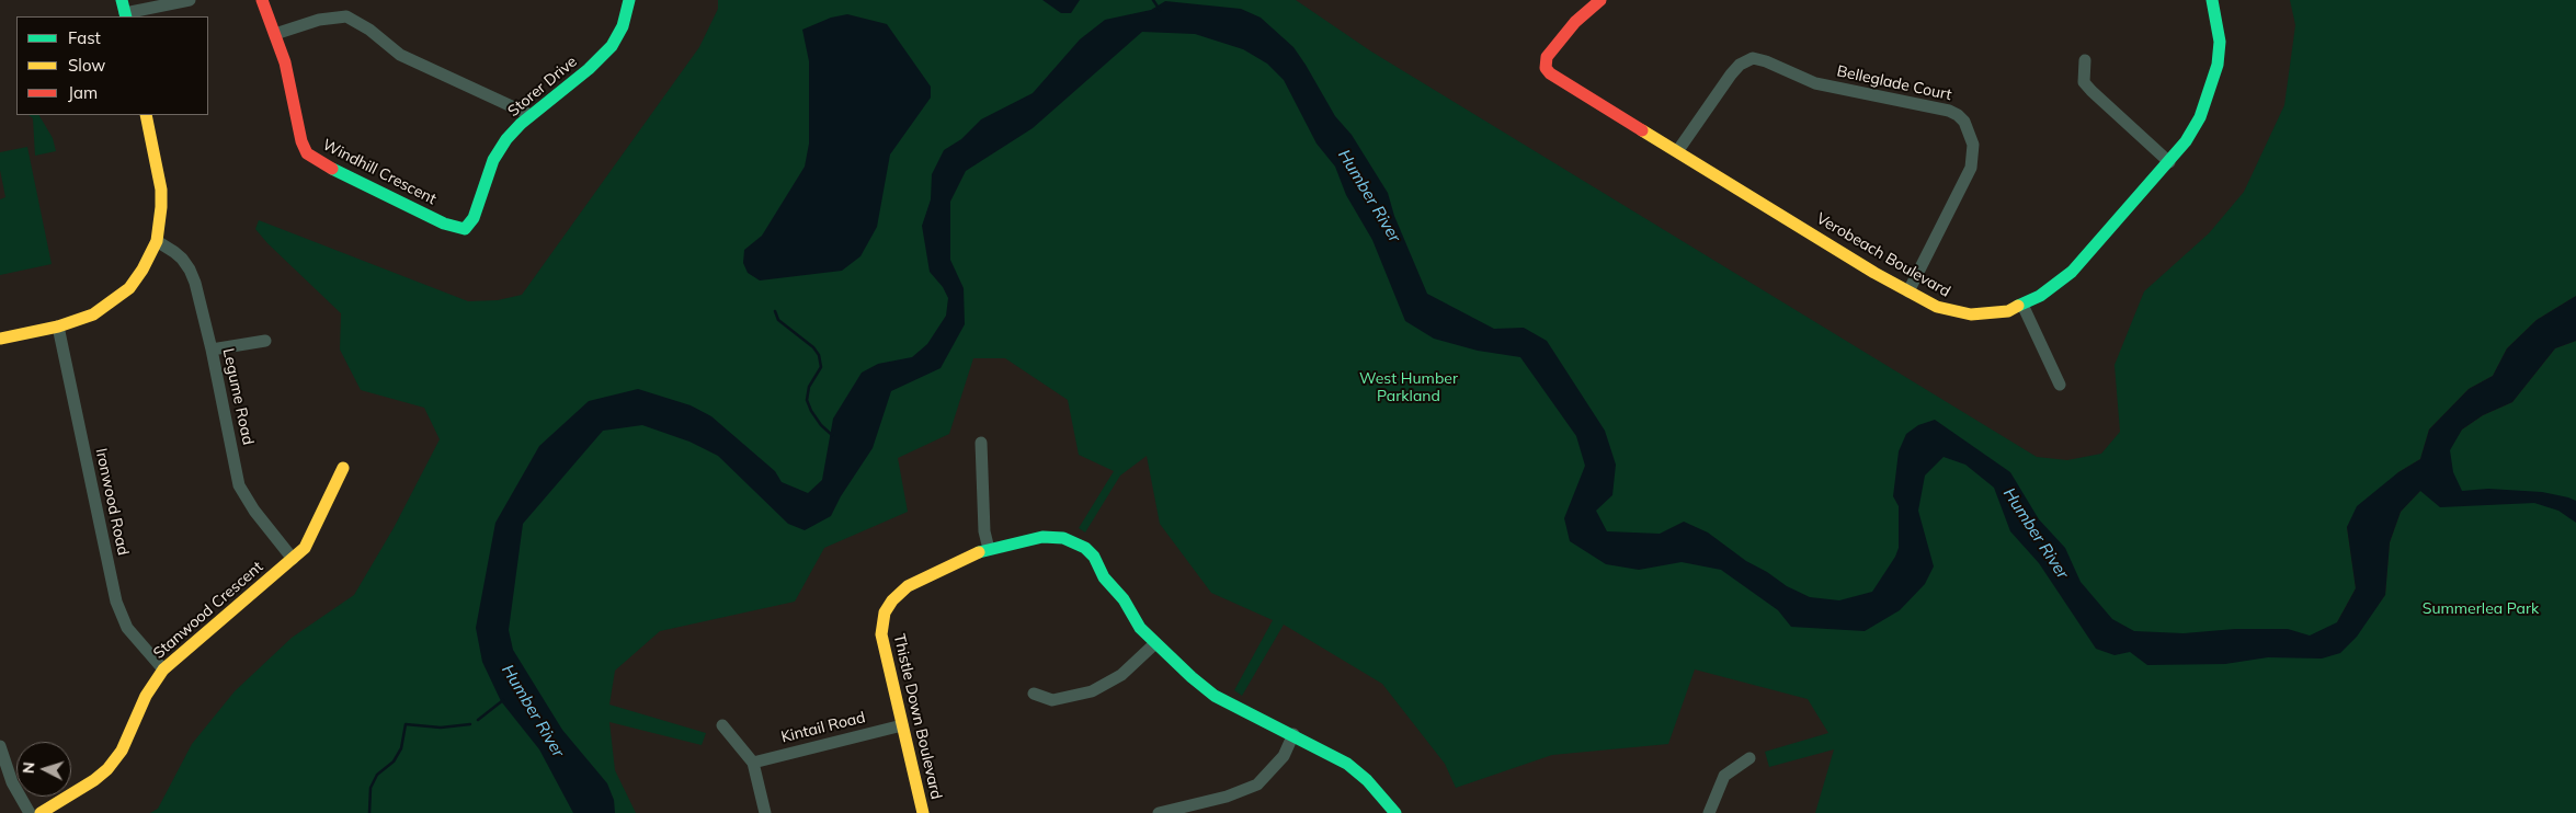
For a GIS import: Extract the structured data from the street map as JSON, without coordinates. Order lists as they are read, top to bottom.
{
  "streets": {
    "street": [
      "Belleglade Court",
      "Storer Drive",
      "Windhill Crescent",
      "Verobeach Boulevard",
      "Legume Road",
      "Ironwood Road",
      "Stanwood Crescent",
      "Thistle Down Boulevard",
      "Kintail Road"
    ]
  },
  "crossings": [
    ["Belleglade Court", "Verobeach Boulevard"],
    ["Storer Drive", "Windhill Crescent"],
    ["Legume Road", "Stanwood Crescent"],
    ["Ironwood Road", "Stanwood Crescent"],
    ["Thistle Down Boulevard", "Kintail Road"]
  ],
  "water": ["Humber River"],
  "parks": ["West Humber Parkland", "Summerlea Park"],
  "legend": ["Fast", "Slow", "Jam"],
  "north": "left"
}
